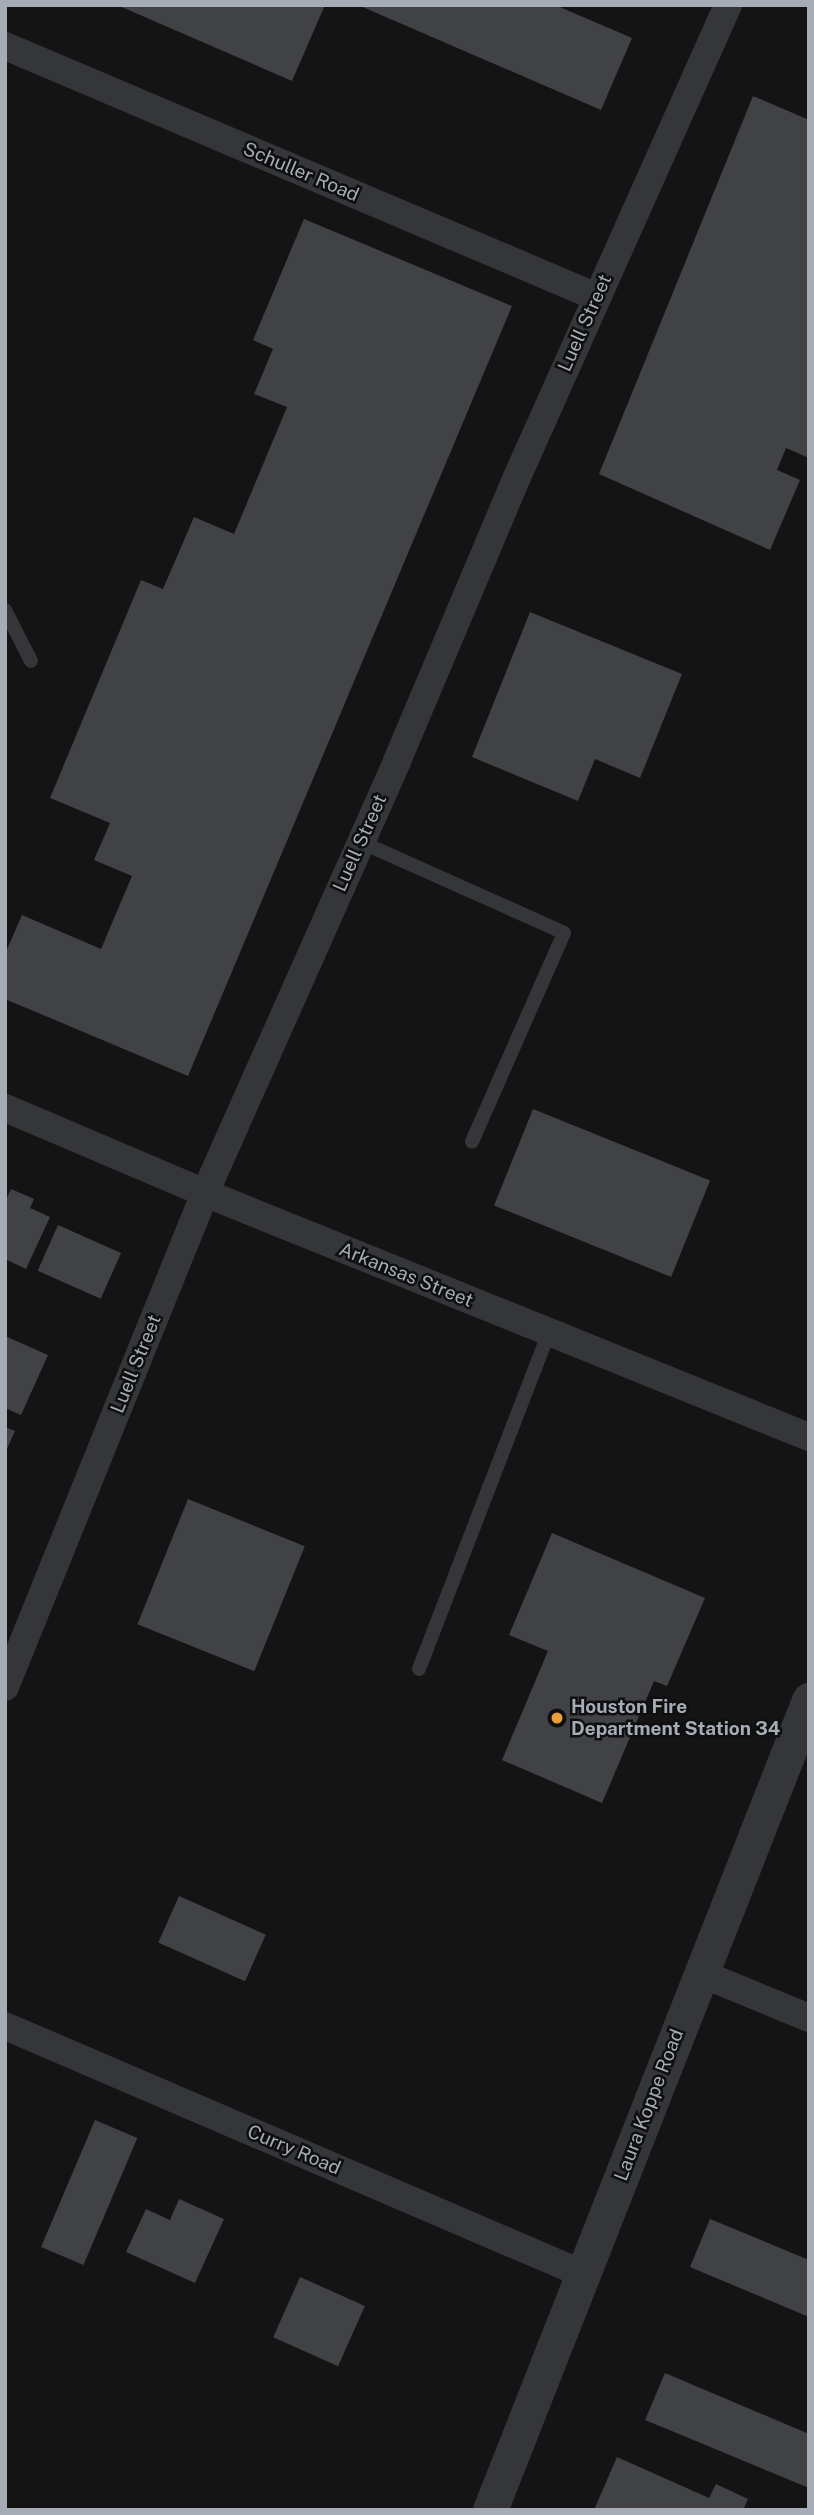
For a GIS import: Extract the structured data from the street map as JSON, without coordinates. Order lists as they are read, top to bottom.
{
  "streets": {
    "street": [
      "Schuller Road",
      "Luell Street",
      "Arkansas Street",
      "Laura Koppe Road",
      "Curry Road"
    ]
  },
  "crossings": [
    ["Schuller Road", "Luell Street"],
    ["Luell Street", "Arkansas Street"],
    ["Laura Koppe Road", "Curry Road"]
  ],
  "places": ["Houston Fire Department Station 34"]
}
